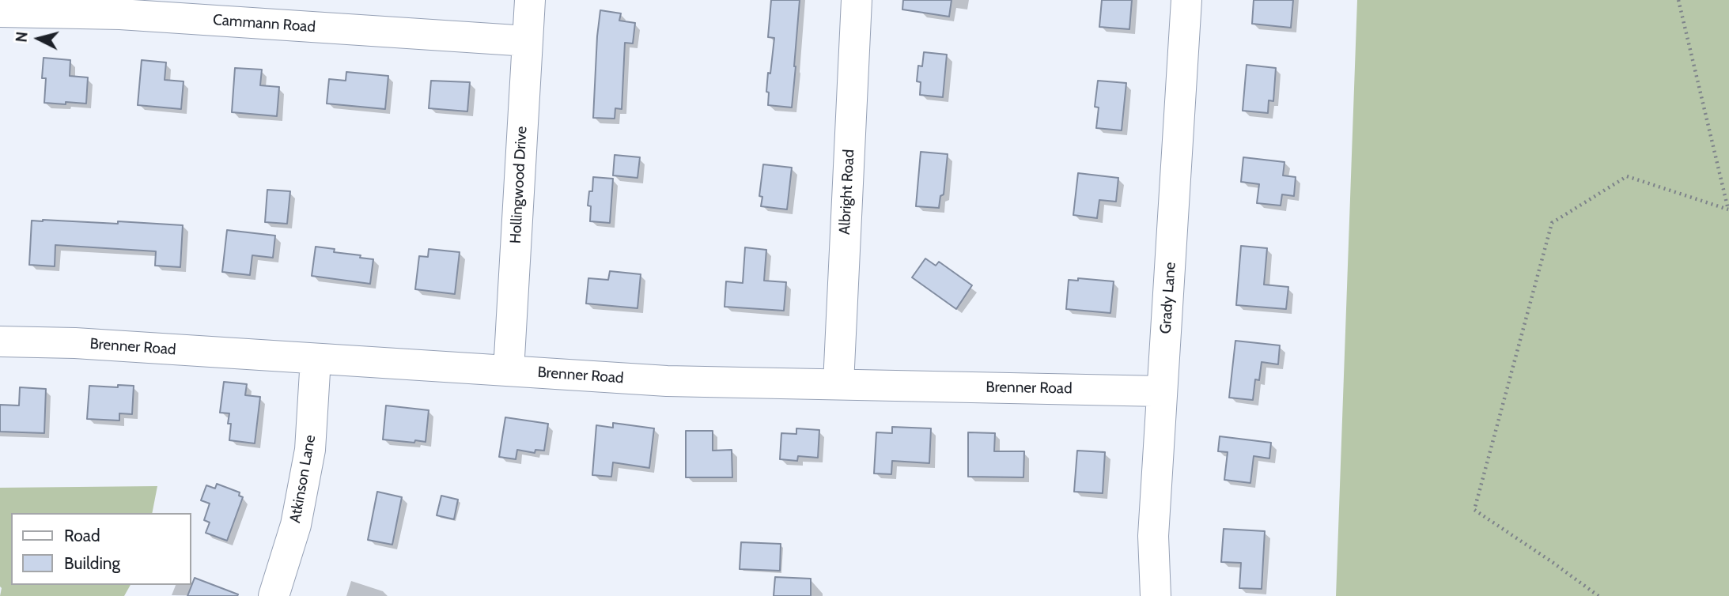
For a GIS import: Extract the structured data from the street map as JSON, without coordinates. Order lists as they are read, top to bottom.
{
  "streets": {
    "street": [
      "Cammann Road",
      "Hollingwood Drive",
      "Albright Road",
      "Grady Lane",
      "Brenner Road",
      "Atkinson Lane"
    ]
  },
  "crossings": [
    ["Cammann Road", "Hollingwood Drive"],
    ["Hollingwood Drive", "Brenner Road"],
    ["Albright Road", "Brenner Road"],
    ["Grady Lane", "Brenner Road"],
    ["Brenner Road", "Atkinson Lane"]
  ],
  "legend": ["Road", "Building"],
  "north": "left"
}
